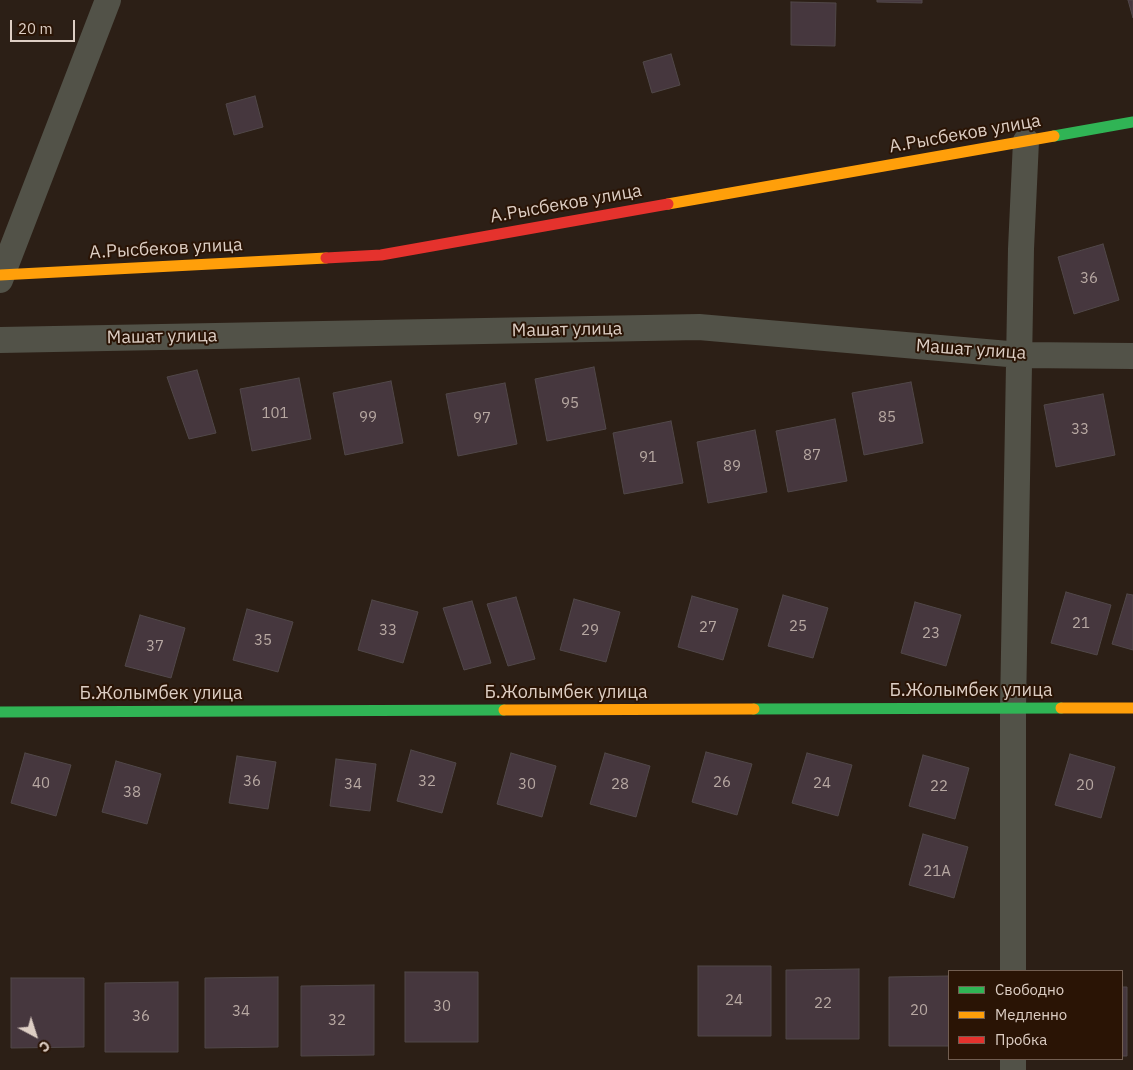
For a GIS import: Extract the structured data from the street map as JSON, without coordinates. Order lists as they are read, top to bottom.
{
  "streets": {
    "street": ["А.Рысбеков улица", "Машат улица", "Б.Жолымбек улица"]
  },
  "house_numbers": [
    "36",
    "95",
    "101",
    "99",
    "85",
    "97",
    "33",
    "87",
    "91",
    "89",
    "21",
    "25",
    "27",
    "33",
    "29",
    "23",
    "35",
    "37",
    "36",
    "32",
    "26",
    "40",
    "24",
    "34",
    "30",
    "28",
    "20",
    "22",
    "38",
    "21A",
    "24",
    "22",
    "30",
    "20",
    "34",
    "36",
    "32"
  ],
  "legend": ["Свободно", "Медленно", "Пробка"],
  "scale_bar": "20 m",
  "north": "bottom right"
}
